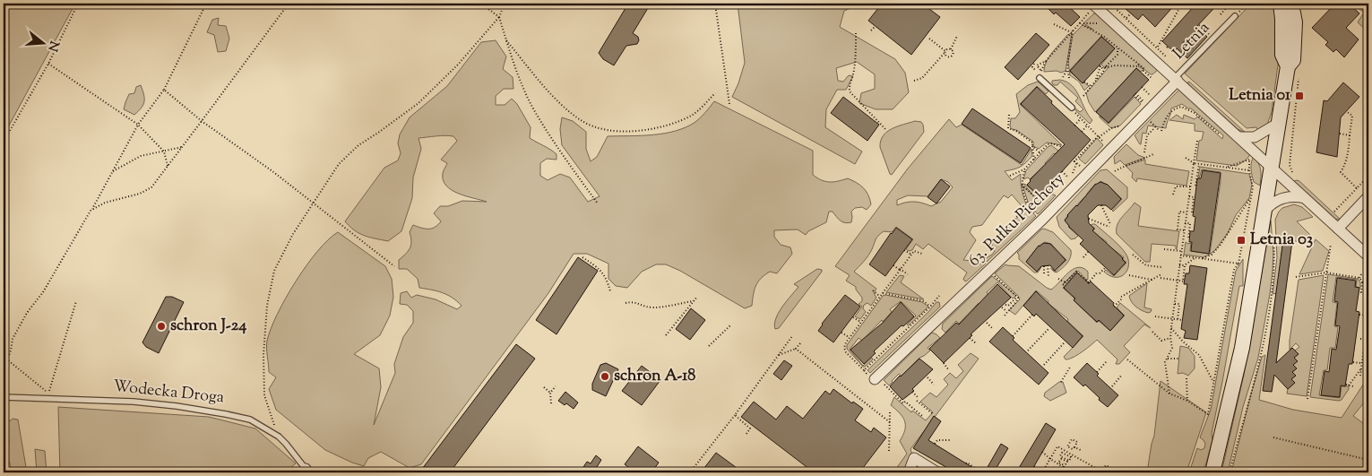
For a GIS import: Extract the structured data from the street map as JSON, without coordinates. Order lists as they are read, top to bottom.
{
  "streets": {
    "street": ["63. Pułku Piechoty"],
    "lane": ["Letnia", "Wodecka Droga"]
  },
  "crossings": [
    ["Letnia", "63. Pułku Piechoty"]
  ],
  "places": {
    "transit": ["Letnia 01", "Letnia 03"],
    "other": ["schron J-24", "schron A-18"]
  },
  "north": "right"
}
